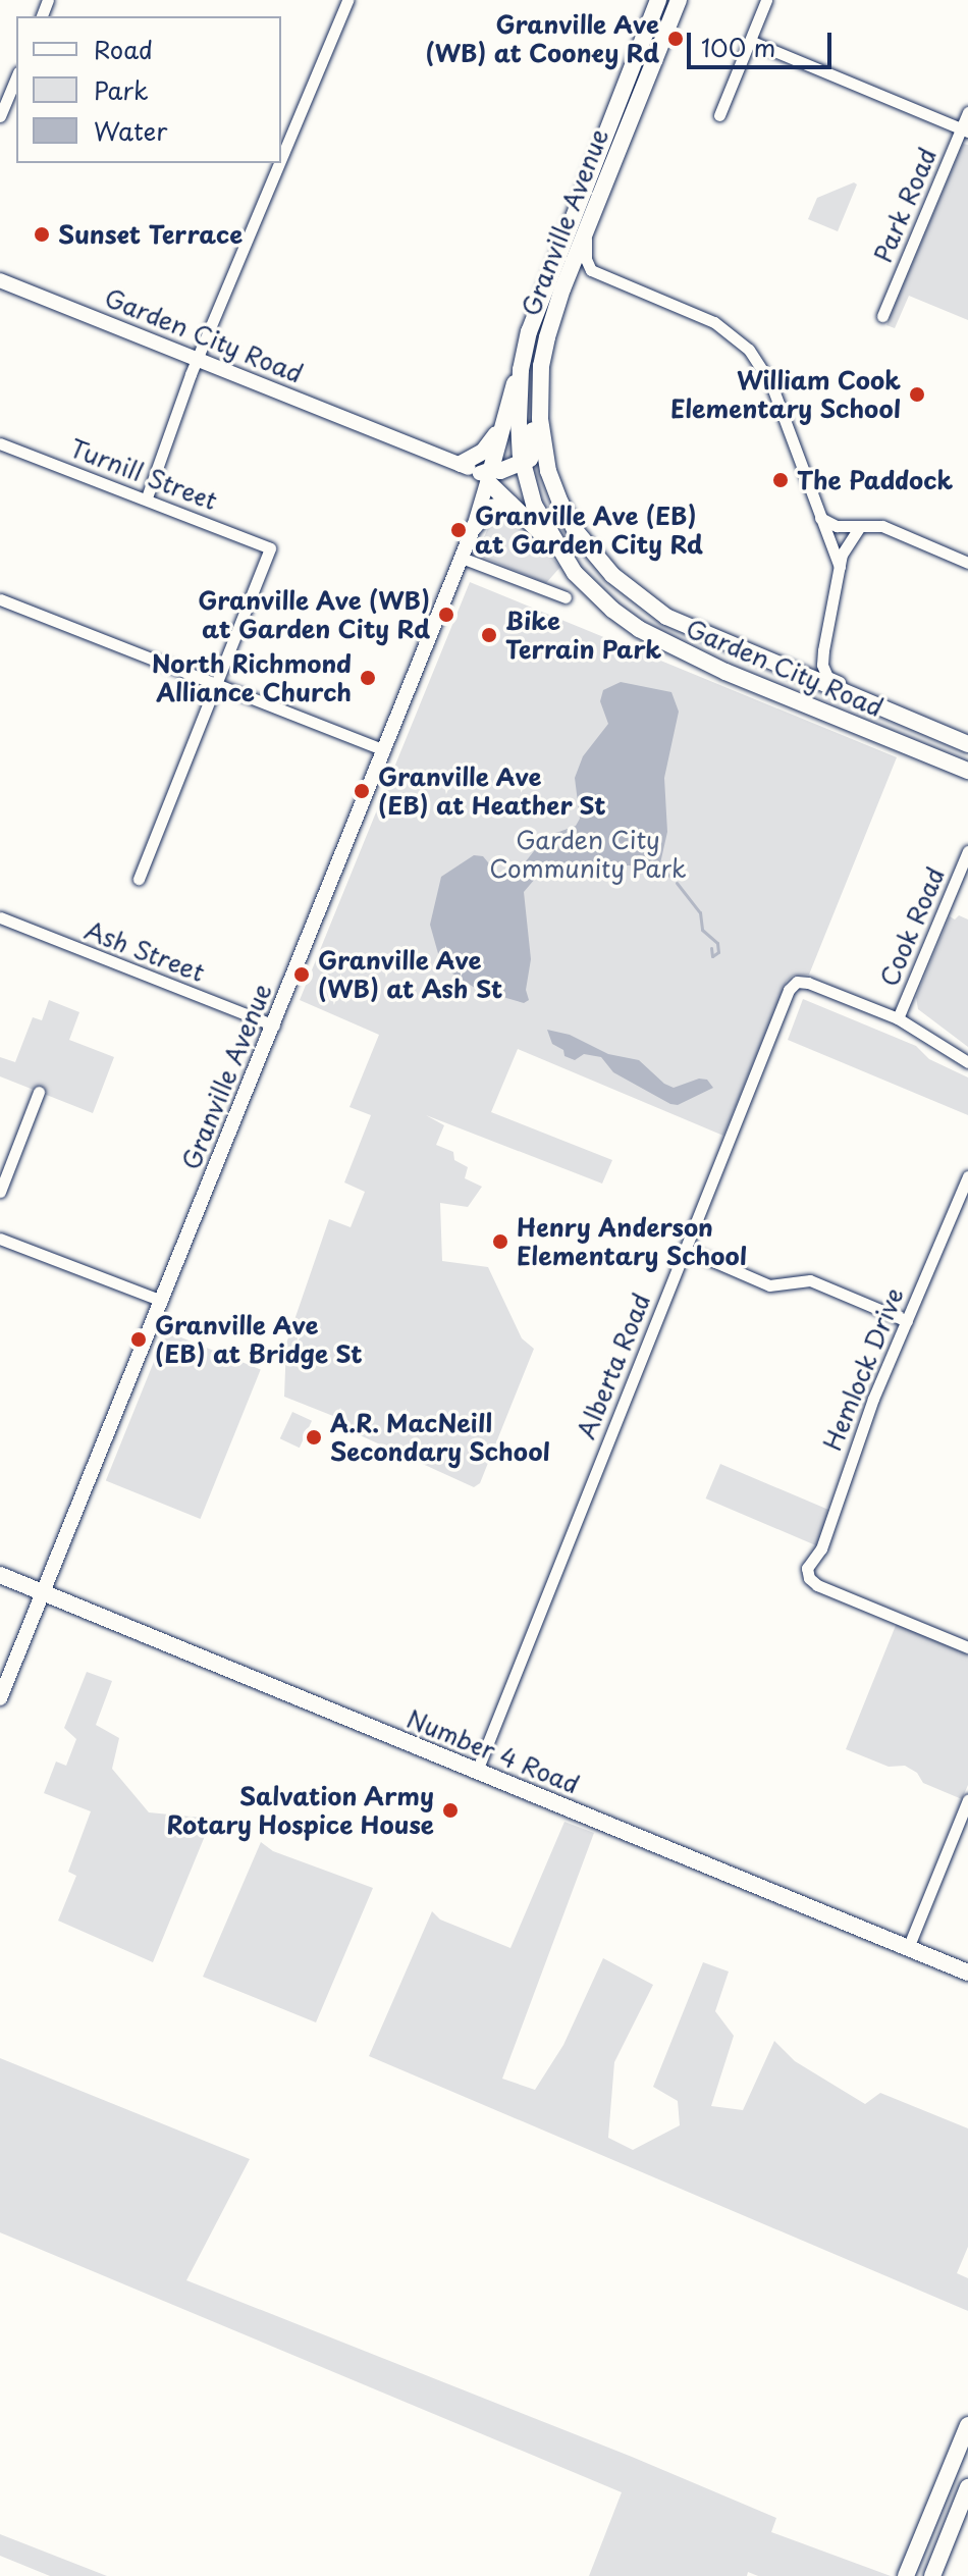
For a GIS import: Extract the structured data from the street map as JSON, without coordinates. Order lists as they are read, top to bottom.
{
  "streets": {
    "main road": ["Granville Avenue", "Garden City Road", "Number 4 Road"],
    "street": [
      "Park Road",
      "Turnill Street",
      "Cook Road",
      "Ash Street",
      "Alberta Road",
      "Hemlock Drive"
    ]
  },
  "crossings": [
    ["Granville Avenue", "Garden City Road"],
    ["Granville Avenue", "Ash Street"],
    ["Granville Avenue", "Number 4 Road"],
    ["Cook Road", "Alberta Road"],
    ["Alberta Road", "Number 4 Road"]
  ],
  "parks": ["Garden City Community Park"],
  "places": [
    "Granville Ave (WB) at Cooney Rd",
    "Sunset Terrace",
    "William Cook Elementary School",
    "The Paddock",
    "Granville Ave (EB) at Garden City Rd",
    "Granville Ave (WB) at Garden City Rd",
    "Bike Terrain Park",
    "North Richmond Alliance Church",
    "Granville Ave (EB) at Heather St",
    "Granville Ave (WB) at Ash St",
    "Henry Anderson Elementary School",
    "Granville Ave (EB) at Bridge St",
    "A.R. MacNeill Secondary School",
    "Salvation Army Rotary Hospice House"
  ],
  "legend": ["Road", "Park", "Water"],
  "scale_bar": "100 m"
}
